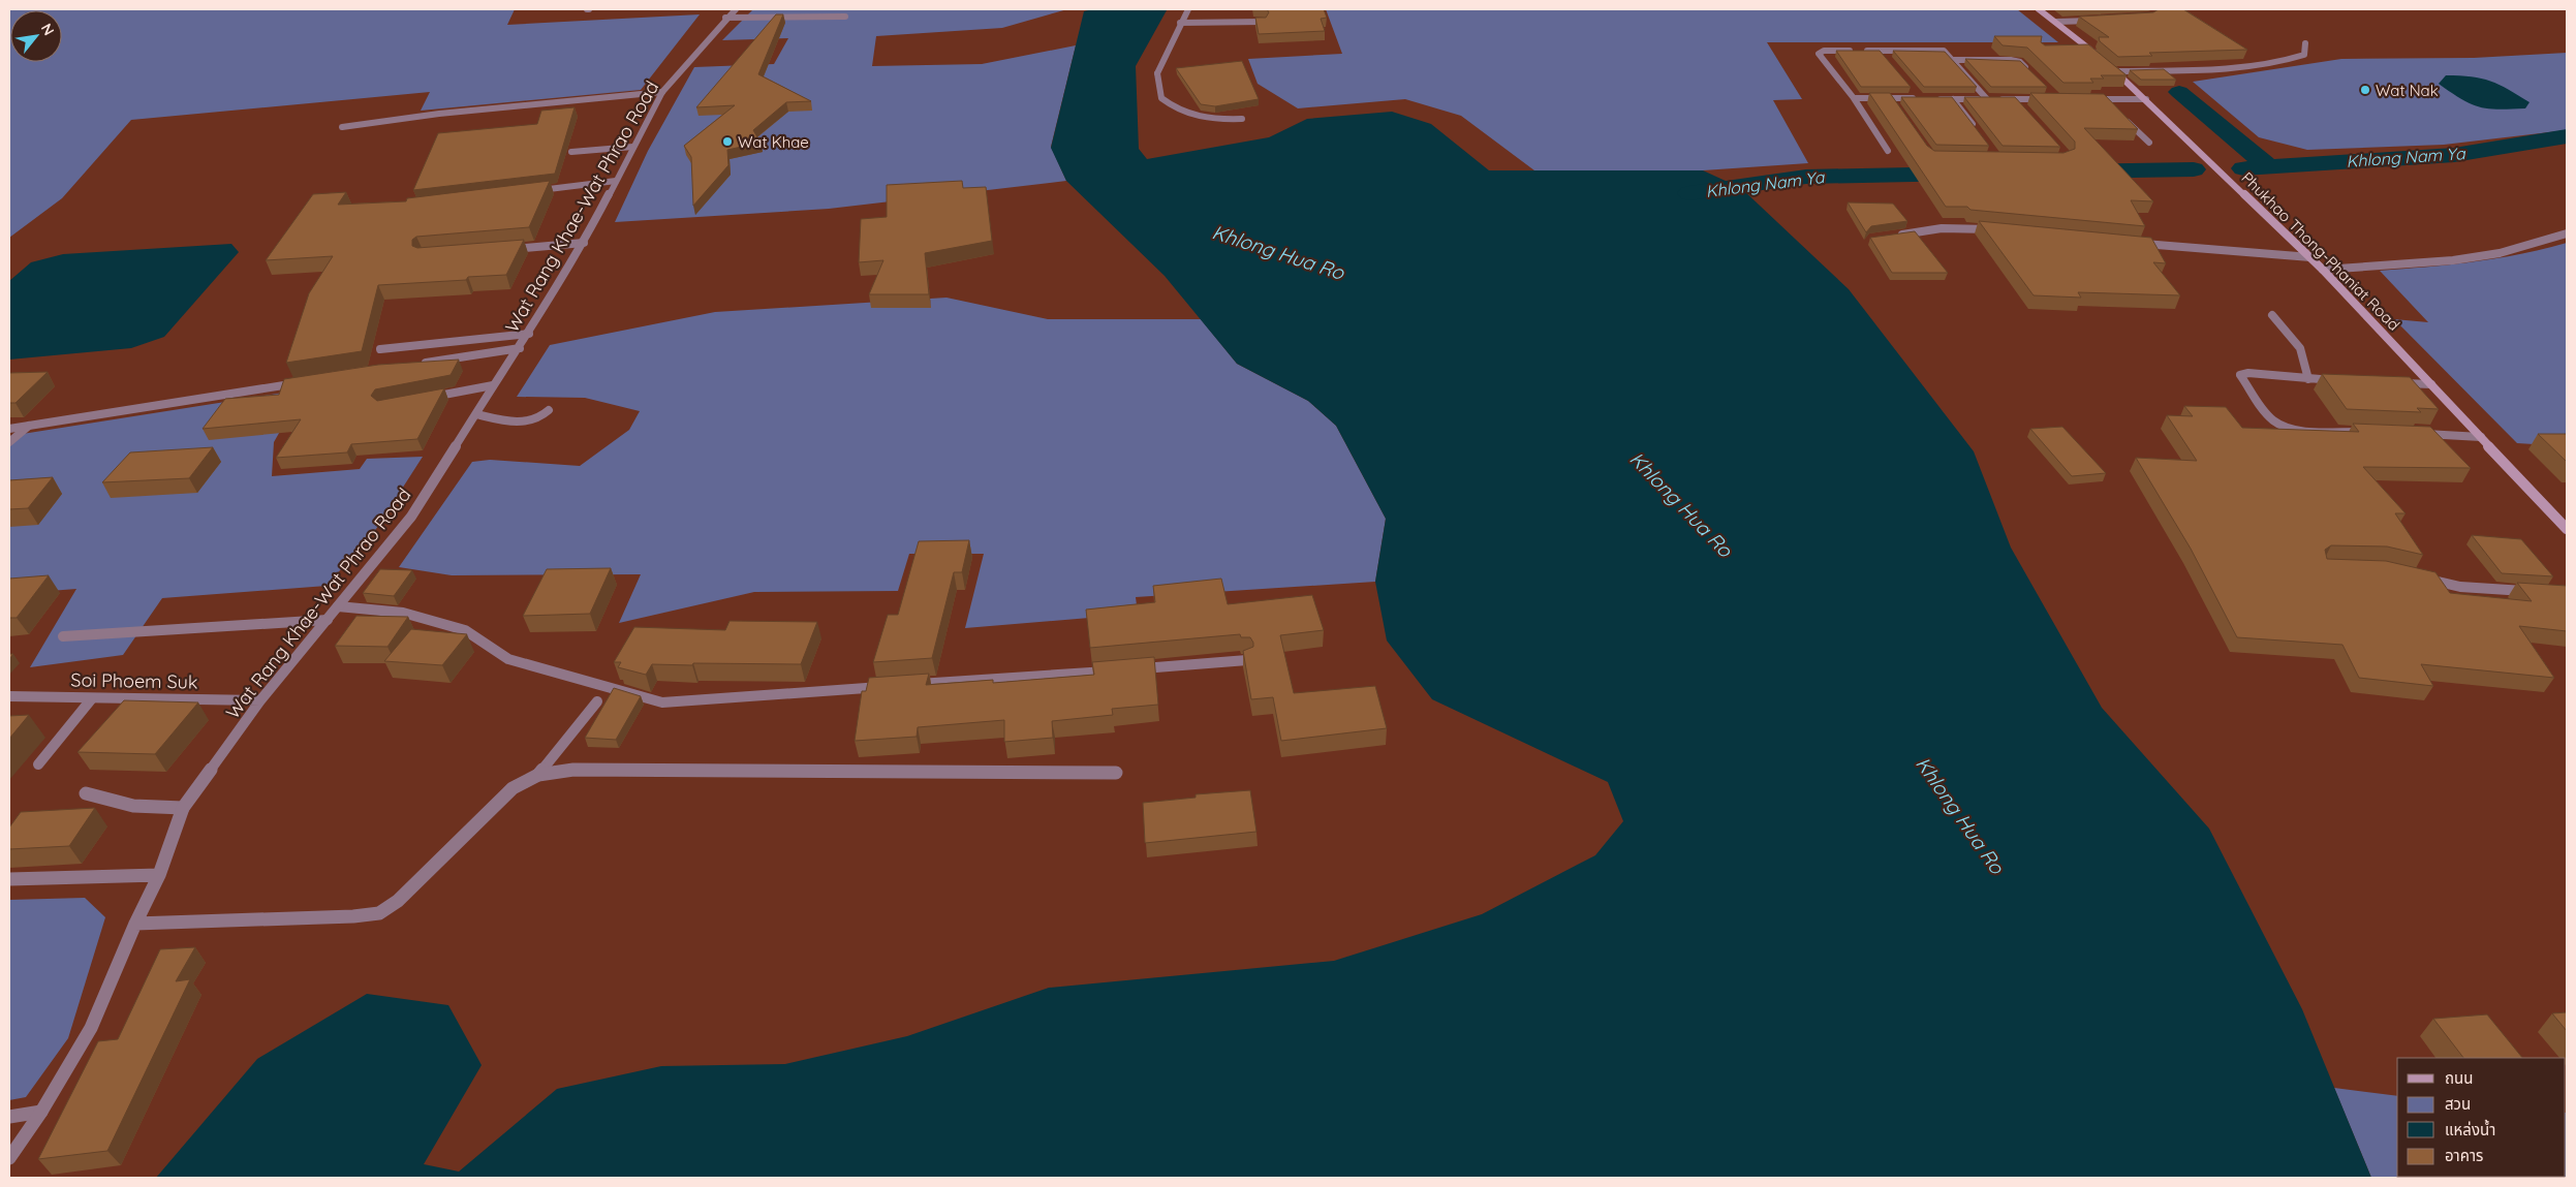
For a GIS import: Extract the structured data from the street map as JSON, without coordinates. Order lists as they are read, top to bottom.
{
  "streets": {
    "main road": ["Phukhao Thong-Phaniat Road"],
    "street": ["Wat Rang Khae-Wat Phrao Road", "Soi Phoem Suk"]
  },
  "crossings": [
    ["Wat Rang Khae-Wat Phrao Road", "Soi Phoem Suk"]
  ],
  "water": ["Khlong Nam Ya", "Khlong Hua Ro"],
  "places": ["Wat Nak", "Wat Khae"],
  "legend": [
    "ถนน",
    "สวน",
    "แหล่งน้ำ",
    "อาคาร"
  ],
  "north": "top right"
}
